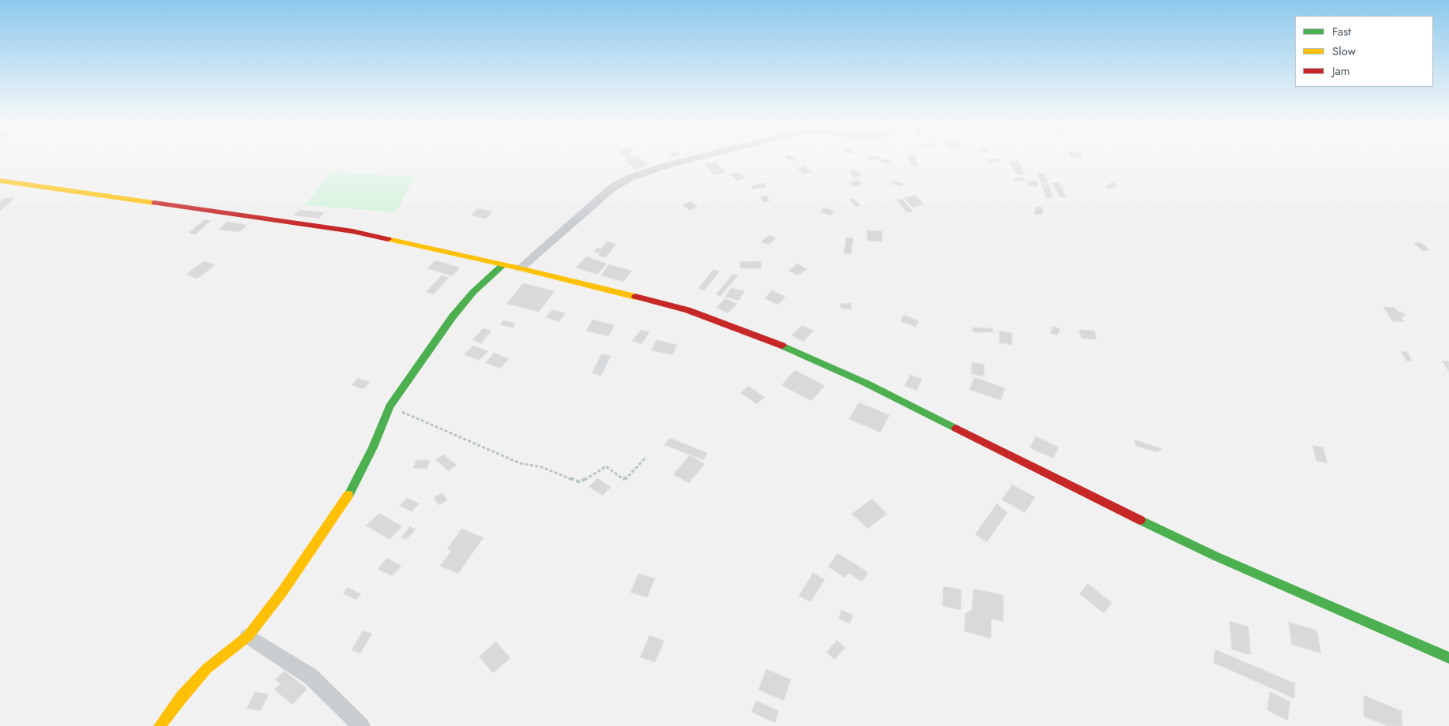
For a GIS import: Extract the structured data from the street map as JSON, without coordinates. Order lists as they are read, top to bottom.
{
  "legend": ["Fast", "Slow", "Jam"]
}
